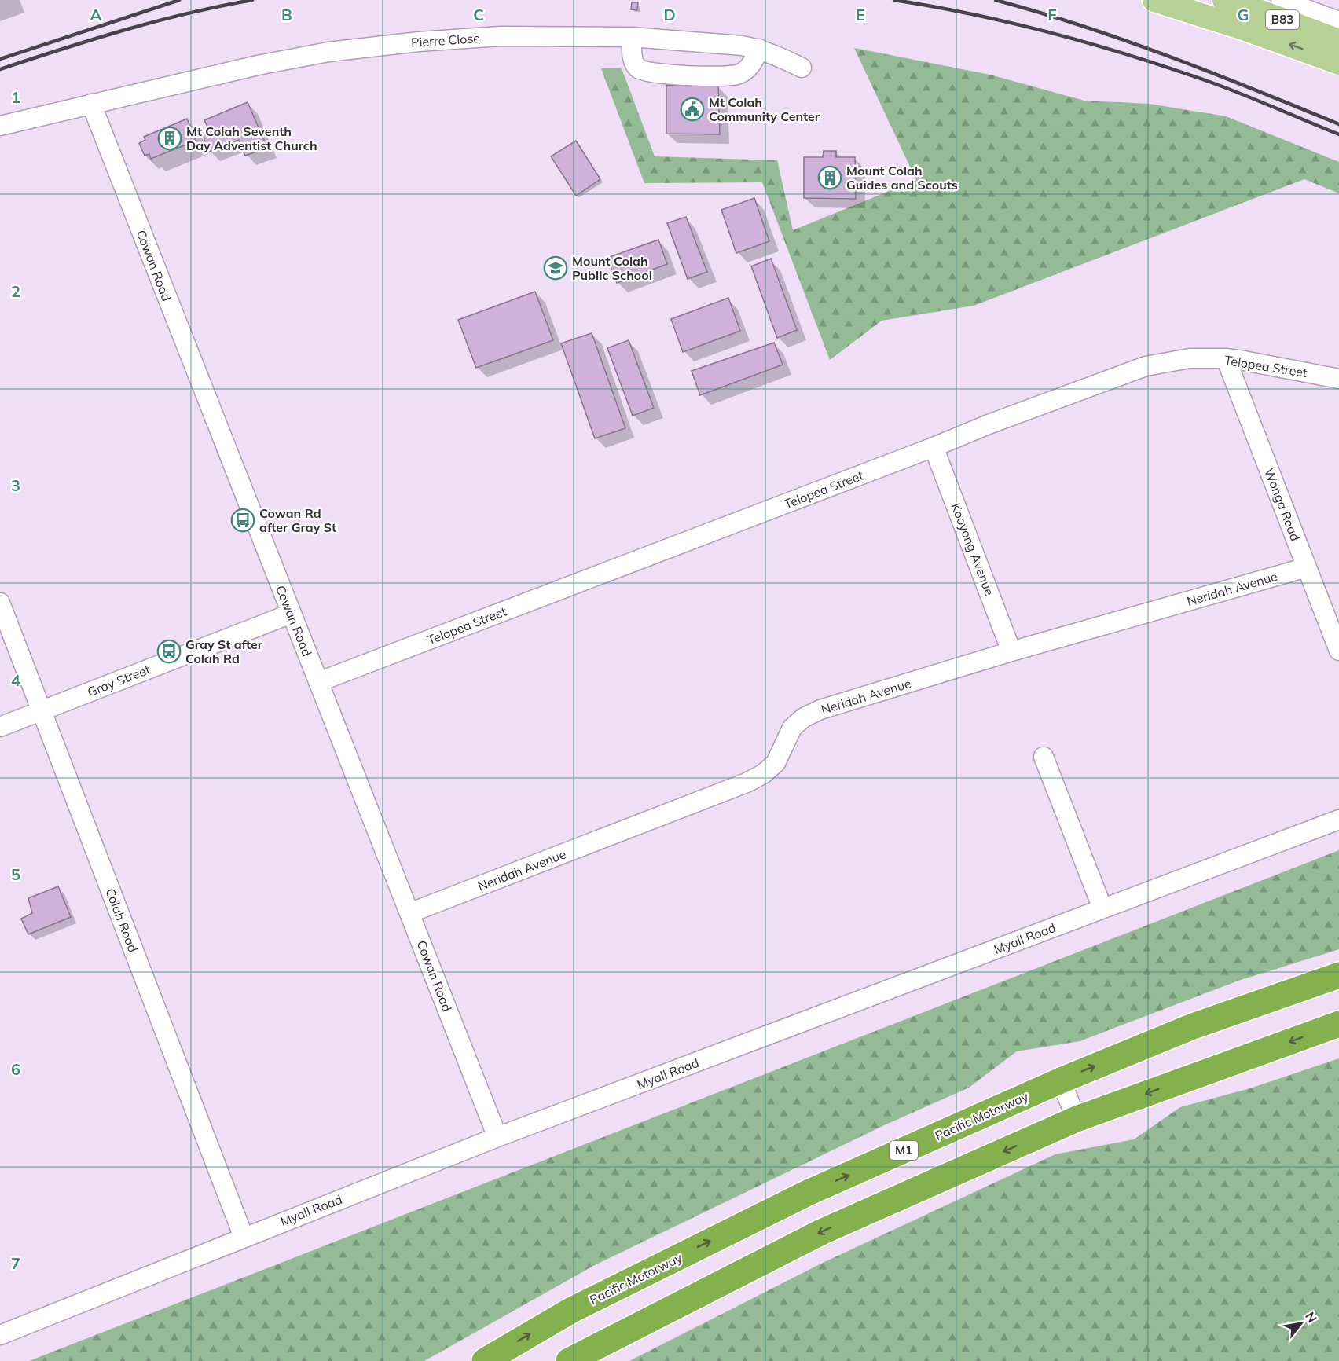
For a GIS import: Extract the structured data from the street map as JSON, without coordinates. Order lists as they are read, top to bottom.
{
  "streets": {
    "highway": ["Pacific Motorway", "M1"],
    "main road": ["B83"],
    "street": [
      "Pierre Close",
      "Cowan Road",
      "Telopea Street",
      "Wonga Road",
      "Kooyong Avenue",
      "Neridah Avenue",
      "Gray Street",
      "Colah Road",
      "Myall Road"
    ]
  },
  "crossings": [
    ["Pierre Close", "Cowan Road"],
    ["Cowan Road", "Telopea Street"],
    ["Cowan Road", "Neridah Avenue"],
    ["Cowan Road", "Gray Street"],
    ["Cowan Road", "Myall Road"],
    ["Telopea Street", "Wonga Road"],
    ["Telopea Street", "Kooyong Avenue"],
    ["Wonga Road", "Neridah Avenue"],
    ["Kooyong Avenue", "Neridah Avenue"],
    ["Gray Street", "Colah Road"],
    ["Colah Road", "Myall Road"]
  ],
  "places": {
    "public building": ["Mt Colah Community Center"],
    "building": ["Mt Colah Seventh Day Adventist Church", "Mount Colah Guides and Scouts"],
    "school or university": ["Mount Colah Public School"],
    "bus stop": ["Cowan Rd after Gray St", "Gray St after Colah Rd"]
  },
  "north": "top right",
  "grid": {
    "columns": [
      "A",
      "B",
      "C",
      "D",
      "E",
      "F",
      "G"
    ],
    "rows": [
      "1",
      "2",
      "3",
      "4",
      "5",
      "6",
      "7"
    ]
  }
}
